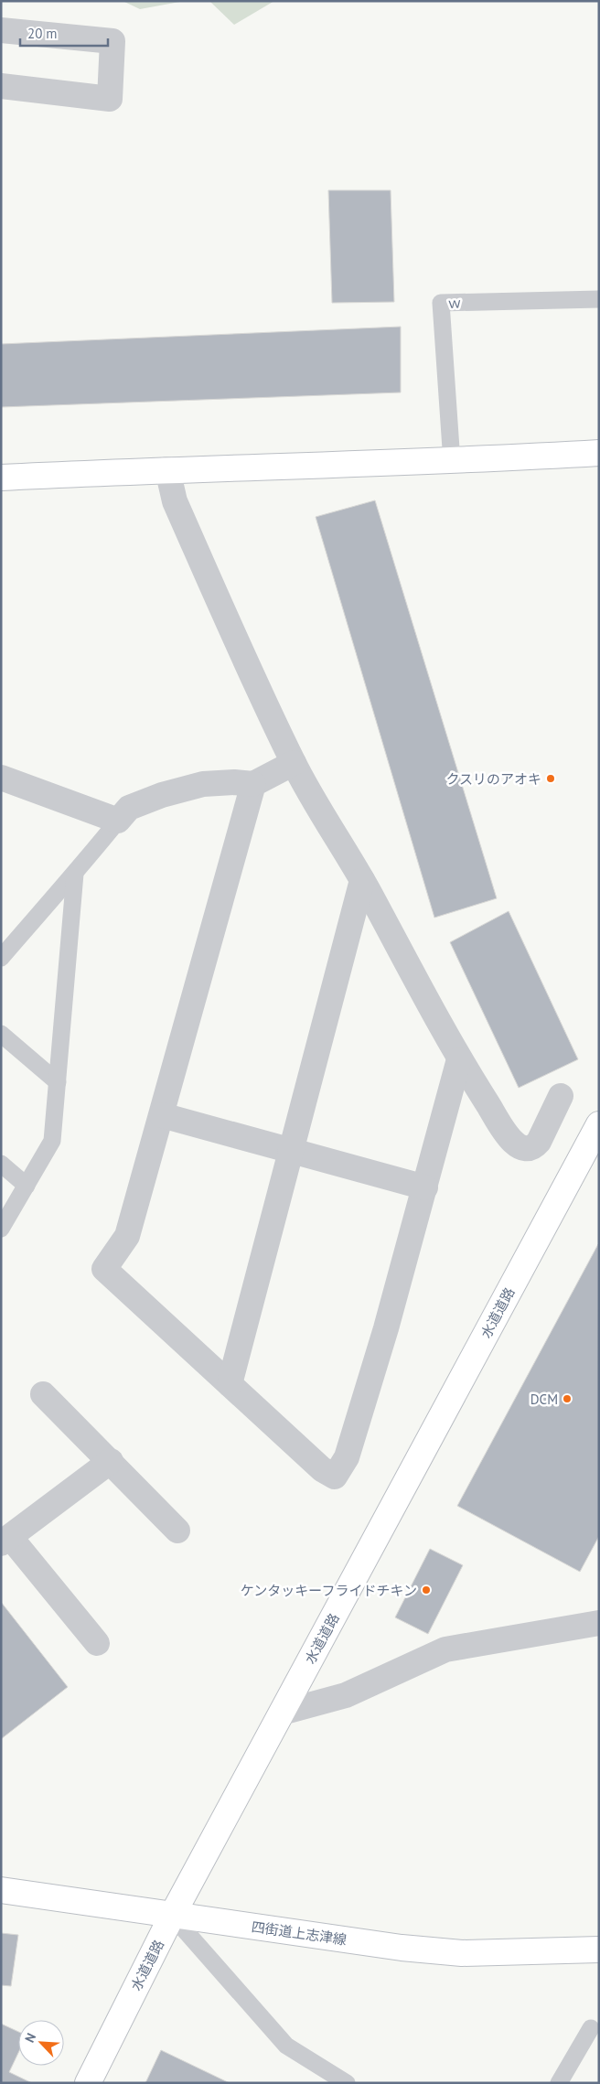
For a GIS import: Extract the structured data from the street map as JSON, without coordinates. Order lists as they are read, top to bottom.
{
  "streets": {
    "street": ["水道道路", "四街道上志津線"],
    "lane": ["ｗ"]
  },
  "crossings": [
    ["水道道路", "四街道上志津線"]
  ],
  "places": ["クスリのアオキ", "DCM", "ケンタッキーフライドチキン"],
  "scale_bar": "20 m",
  "north": "top left"
}
